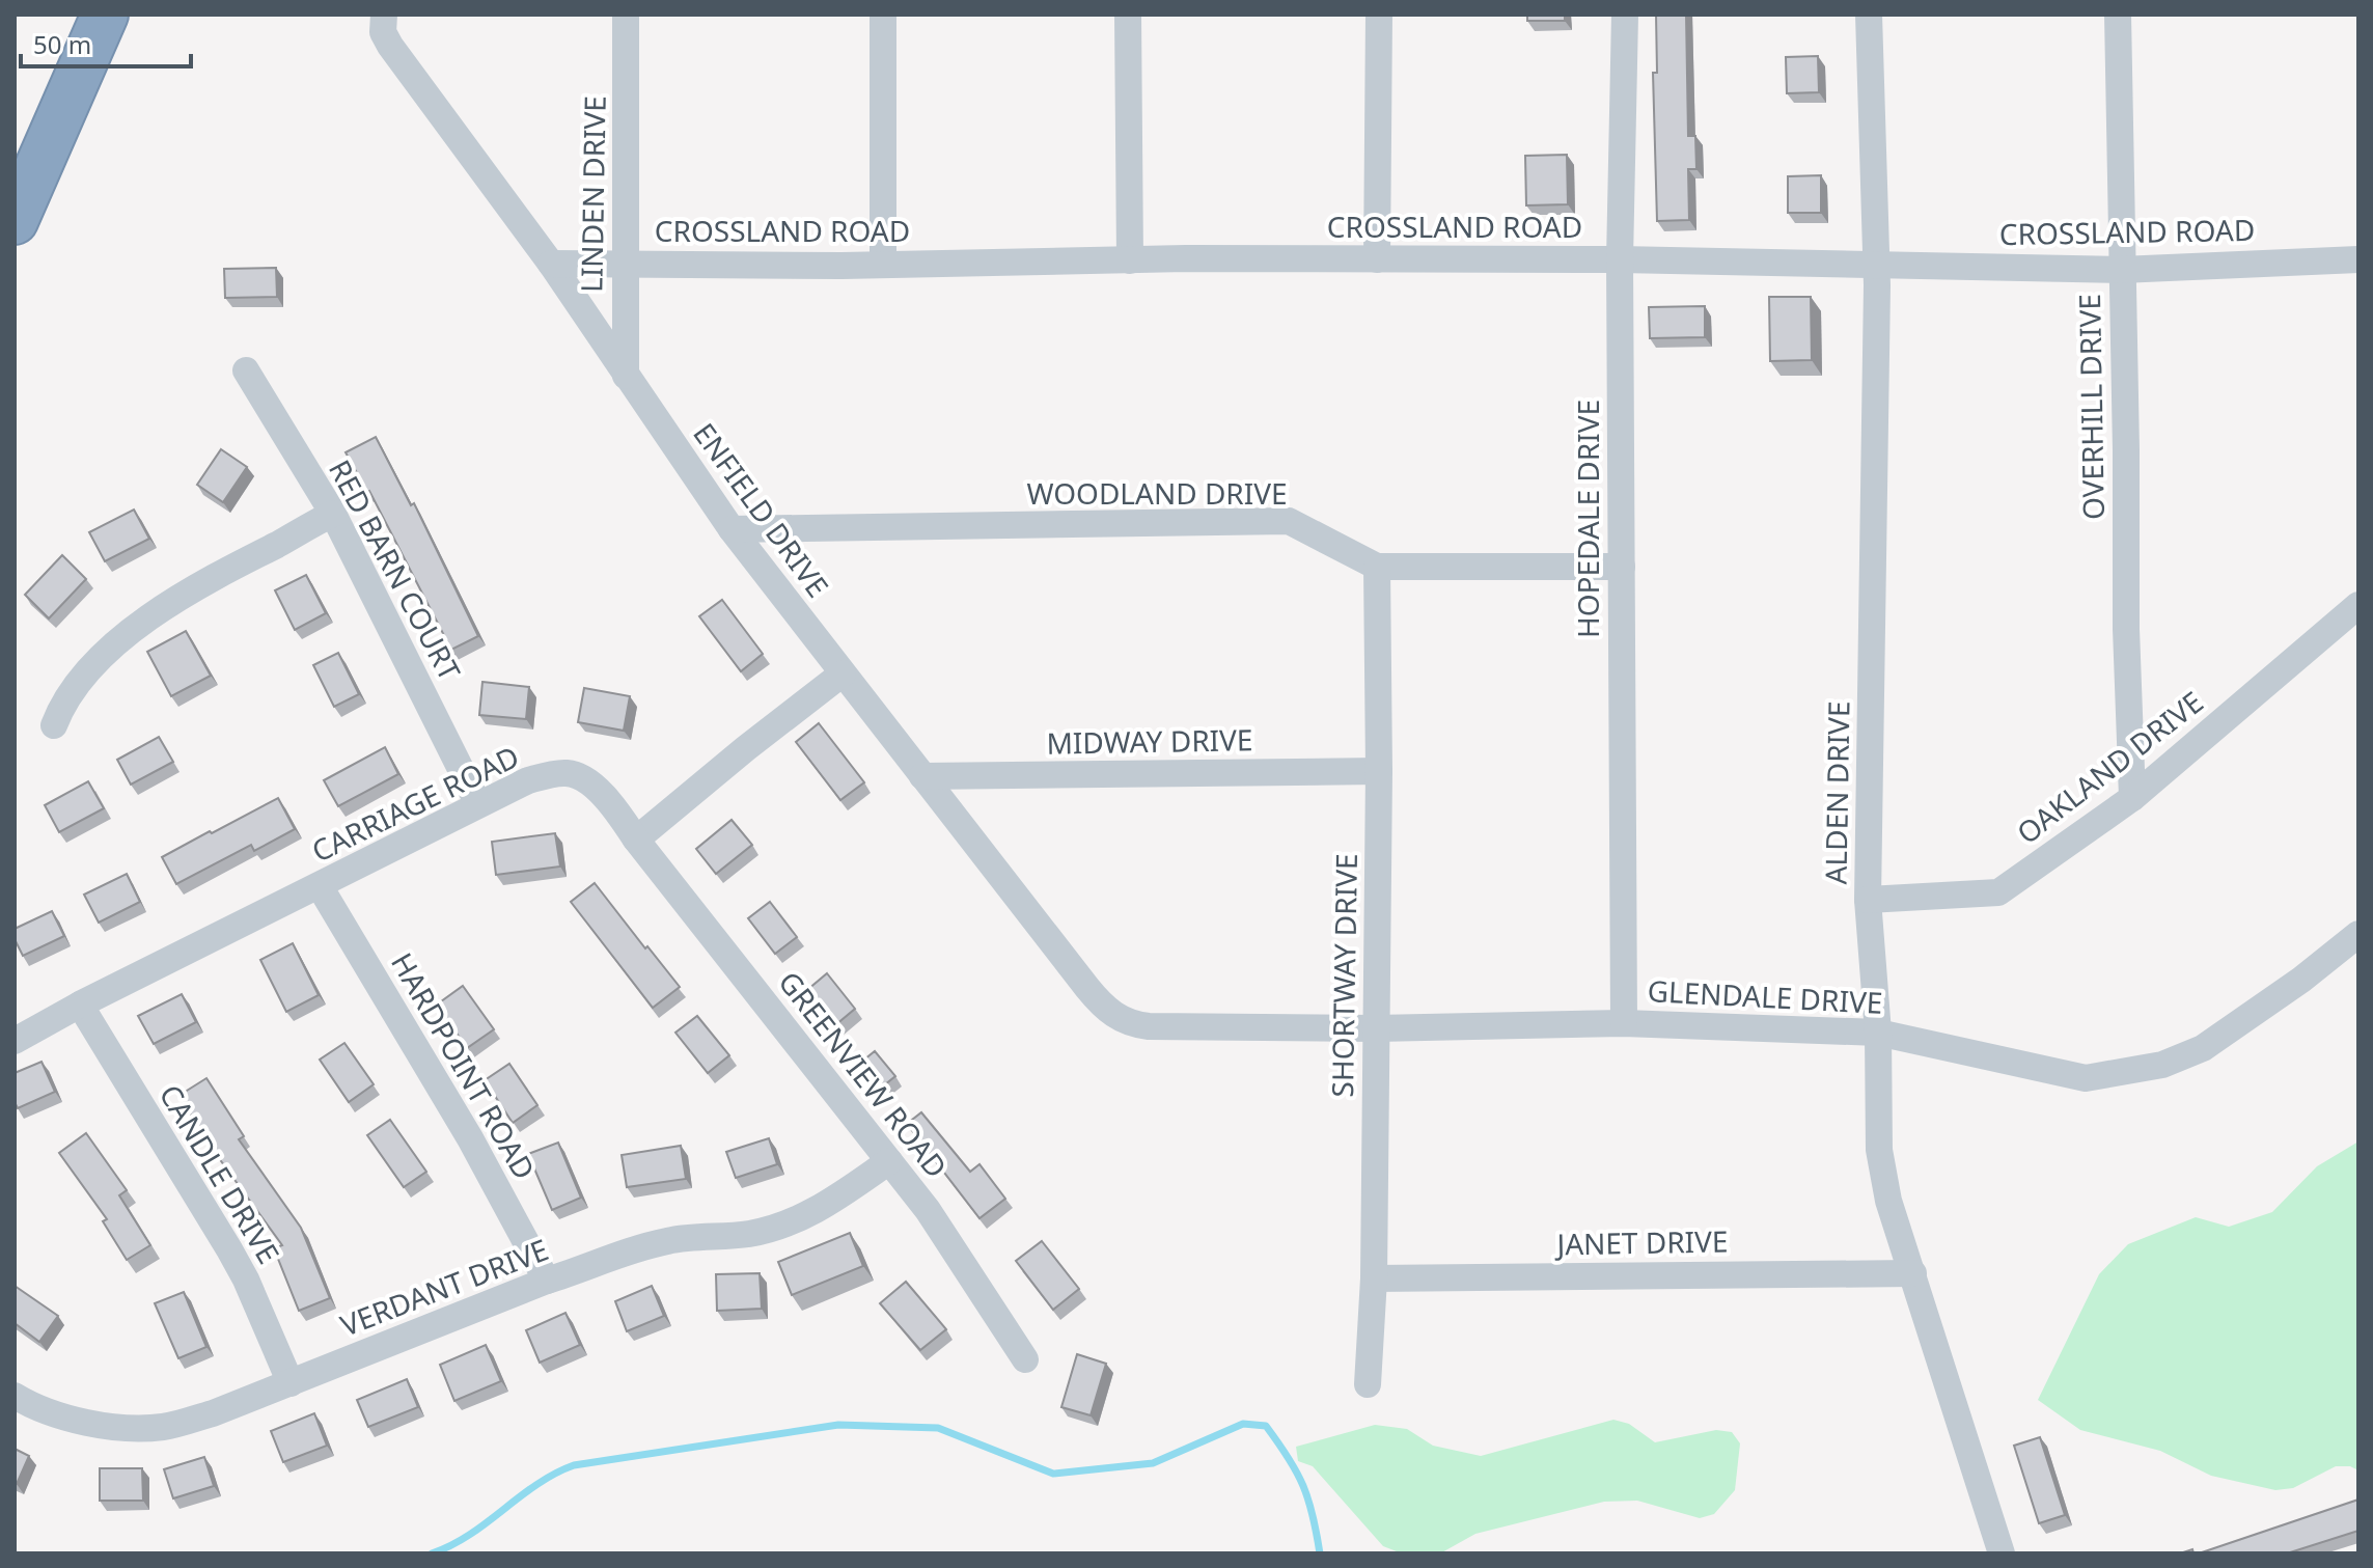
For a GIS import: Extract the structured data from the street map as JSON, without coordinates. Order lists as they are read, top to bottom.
{
  "streets": {
    "street": [
      "LINDEN DRIVE",
      "CROSSLAND ROAD",
      "OVERHILL DRIVE",
      "WOODLAND DRIVE",
      "ENFIELD DRIVE",
      "HOPEDALE DRIVE",
      "RED BARN COURT",
      "MIDWAY DRIVE",
      "OAKLAND DRIVE",
      "ALDEN DRIVE",
      "CARRIAGE ROAD",
      "SHORTWAY DRIVE",
      "GLENDALE DRIVE",
      "HARDPOINT ROAD",
      "GREENVIEW ROAD",
      "CANDLE DRIVE",
      "JANET DRIVE",
      "VERDANT DRIVE"
    ]
  },
  "crossings": [
    ["LINDEN DRIVE", "CROSSLAND ROAD"],
    ["LINDEN DRIVE", "ENFIELD DRIVE"],
    ["CROSSLAND ROAD", "OVERHILL DRIVE"],
    ["CROSSLAND ROAD", "ENFIELD DRIVE"],
    ["CROSSLAND ROAD", "HOPEDALE DRIVE"],
    ["CROSSLAND ROAD", "ALDEN DRIVE"],
    ["OVERHILL DRIVE", "OAKLAND DRIVE"],
    ["WOODLAND DRIVE", "ENFIELD DRIVE"],
    ["WOODLAND DRIVE", "HOPEDALE DRIVE"],
    ["WOODLAND DRIVE", "SHORTWAY DRIVE"],
    ["ENFIELD DRIVE", "MIDWAY DRIVE"],
    ["ENFIELD DRIVE", "GLENDALE DRIVE"],
    ["HOPEDALE DRIVE", "GLENDALE DRIVE"],
    ["RED BARN COURT", "CARRIAGE ROAD"],
    ["MIDWAY DRIVE", "SHORTWAY DRIVE"],
    ["OAKLAND DRIVE", "ALDEN DRIVE"],
    ["ALDEN DRIVE", "GLENDALE DRIVE"],
    ["ALDEN DRIVE", "JANET DRIVE"],
    ["CARRIAGE ROAD", "HARDPOINT ROAD"],
    ["CARRIAGE ROAD", "GREENVIEW ROAD"],
    ["CARRIAGE ROAD", "CANDLE DRIVE"],
    ["SHORTWAY DRIVE", "GLENDALE DRIVE"],
    ["SHORTWAY DRIVE", "JANET DRIVE"],
    ["HARDPOINT ROAD", "VERDANT DRIVE"],
    ["GREENVIEW ROAD", "VERDANT DRIVE"],
    ["CANDLE DRIVE", "VERDANT DRIVE"]
  ],
  "scale_bar": "50 m"
}
